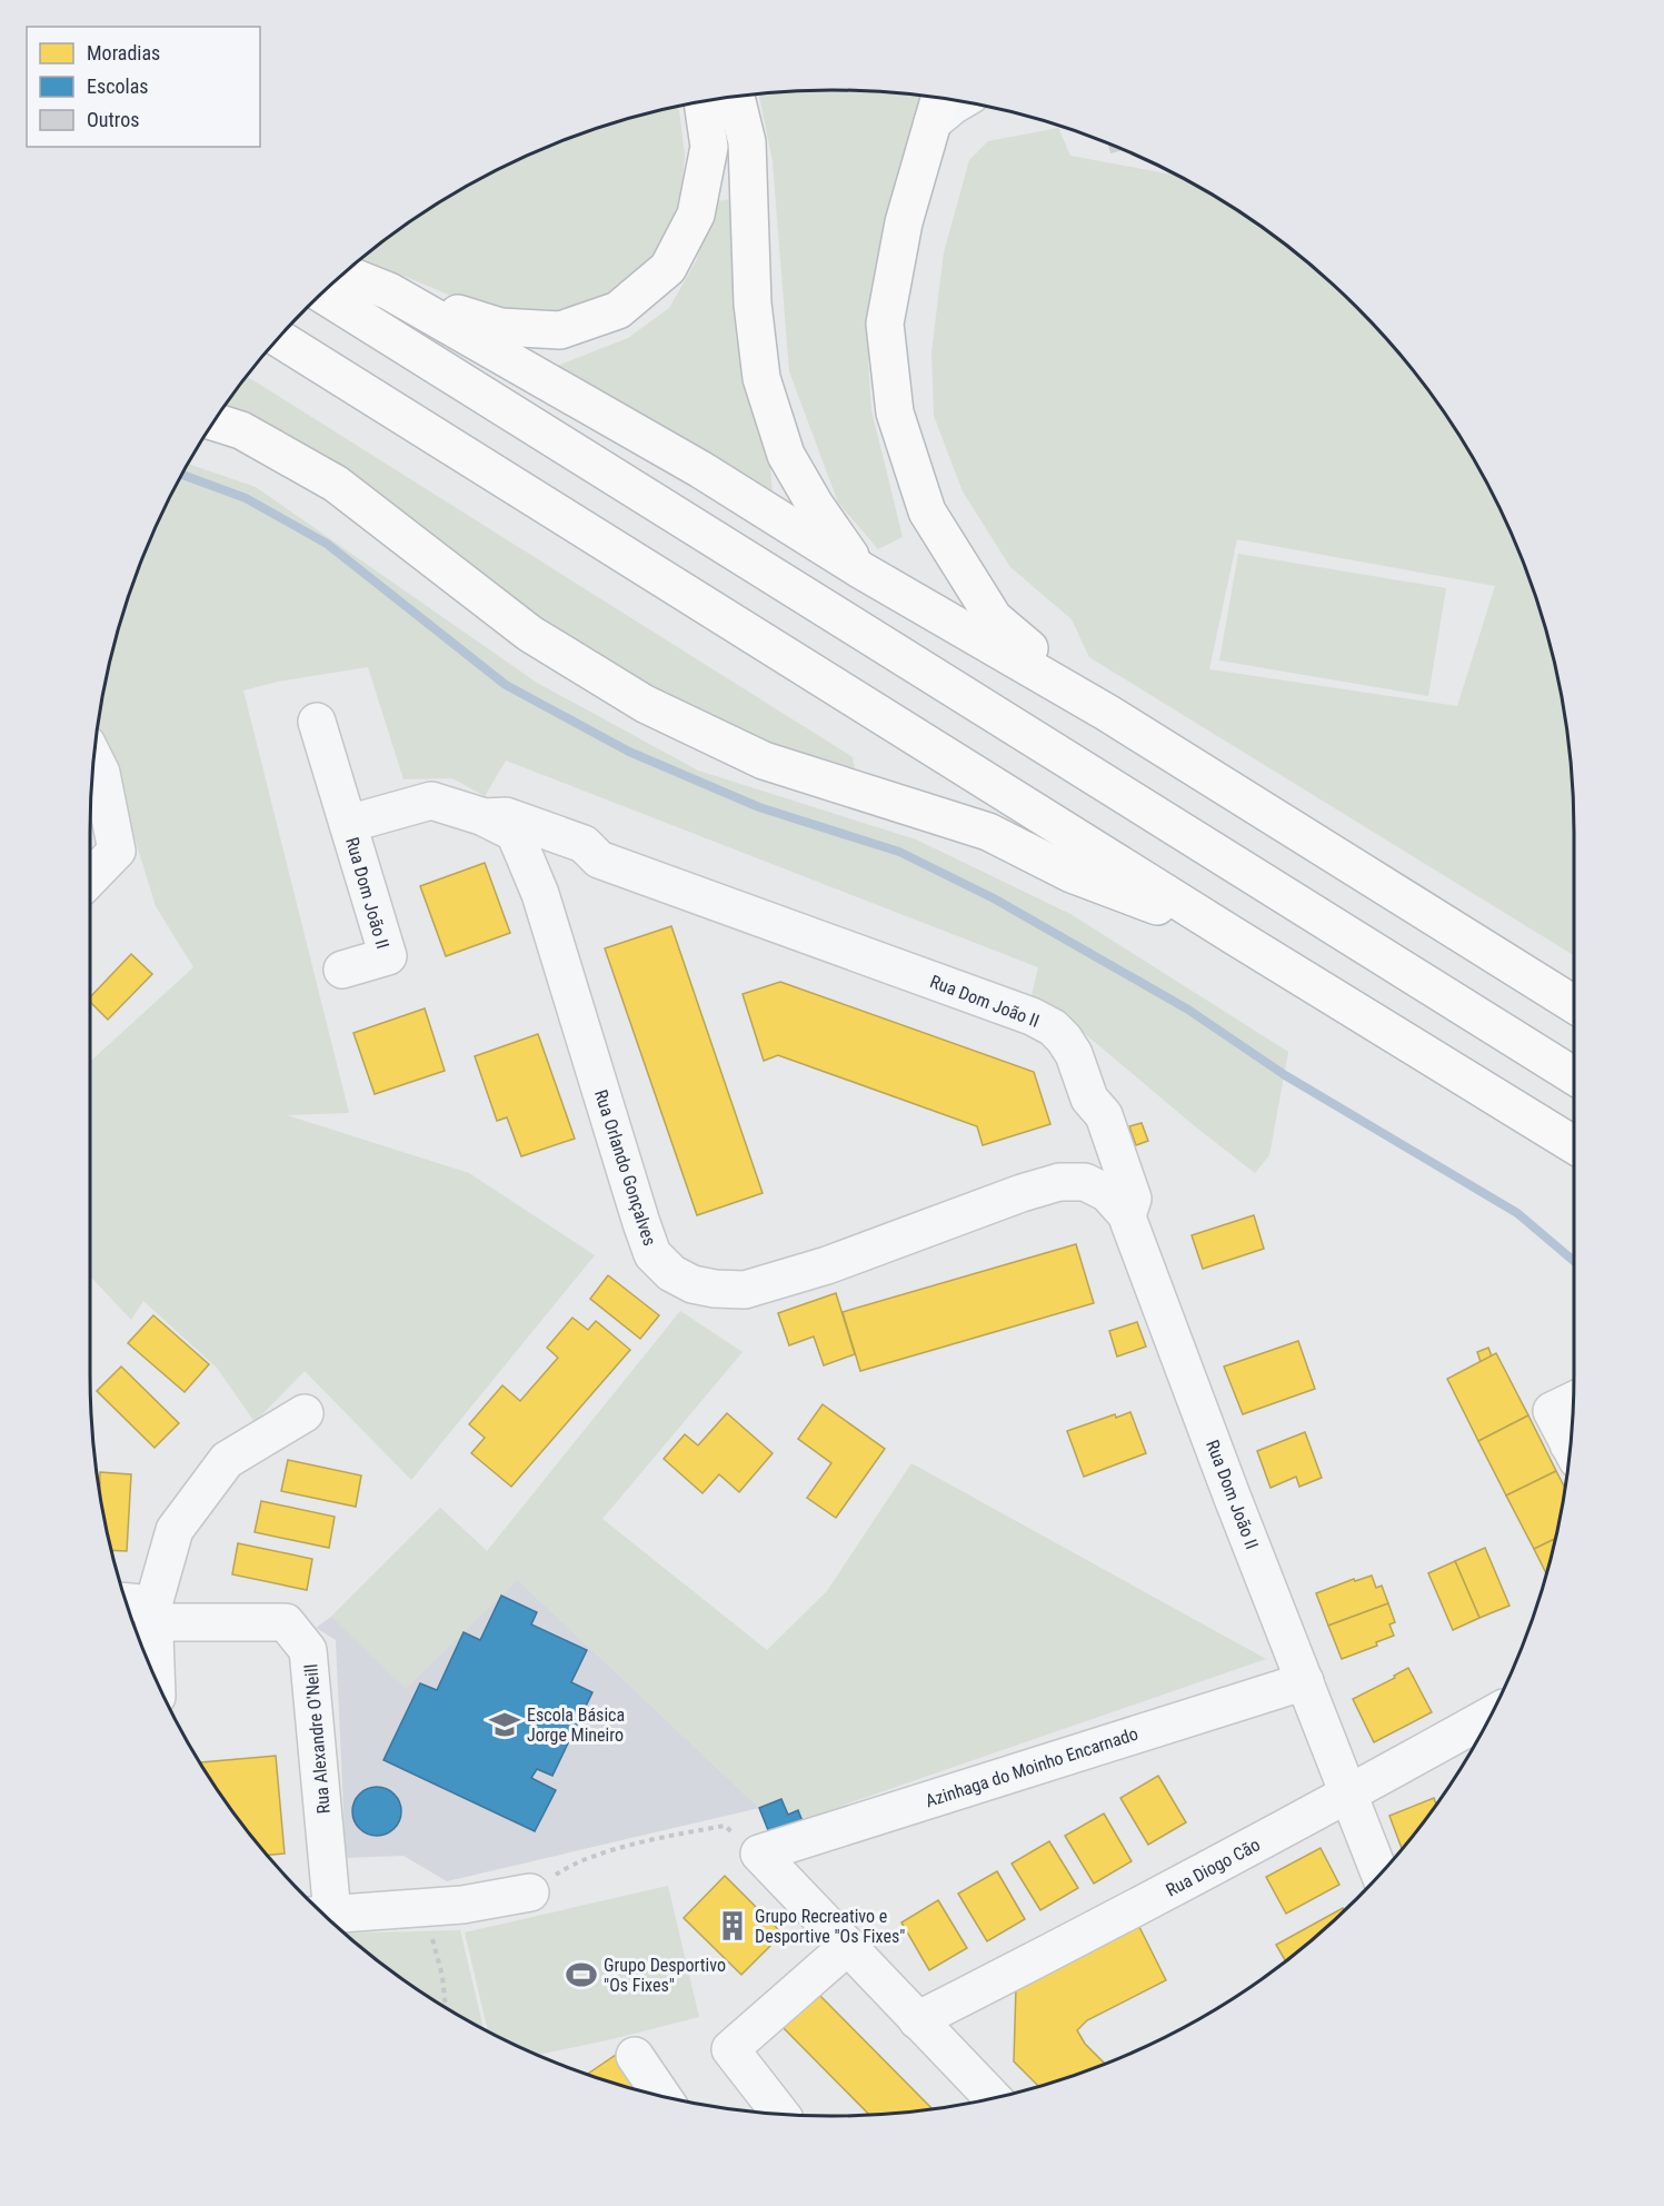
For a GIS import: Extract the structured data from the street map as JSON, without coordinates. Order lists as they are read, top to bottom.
{
  "streets": {
    "street": [
      "Rua Dom João II",
      "Rua Orlando Gonçalves",
      "Rua Alexandre O'Neill",
      "Azinhaga do Moinho Encarnado",
      "Rua Diogo Cão"
    ]
  },
  "crossings": [
    ["Rua Dom João II", "Rua Orlando Gonçalves"],
    ["Rua Dom João II", "Azinhaga do Moinho Encarnado"],
    ["Rua Dom João II", "Rua Diogo Cão"]
  ],
  "places": {
    "school or university": ["Escola Básica Jorge Mineiro"],
    "building": ["Grupo Recreativo e Desportive \"Os Fixes\""],
    "sports": ["Grupo Desportivo \"Os Fixes\""]
  },
  "legend": ["Moradias", "Escolas", "Outros"]
}
